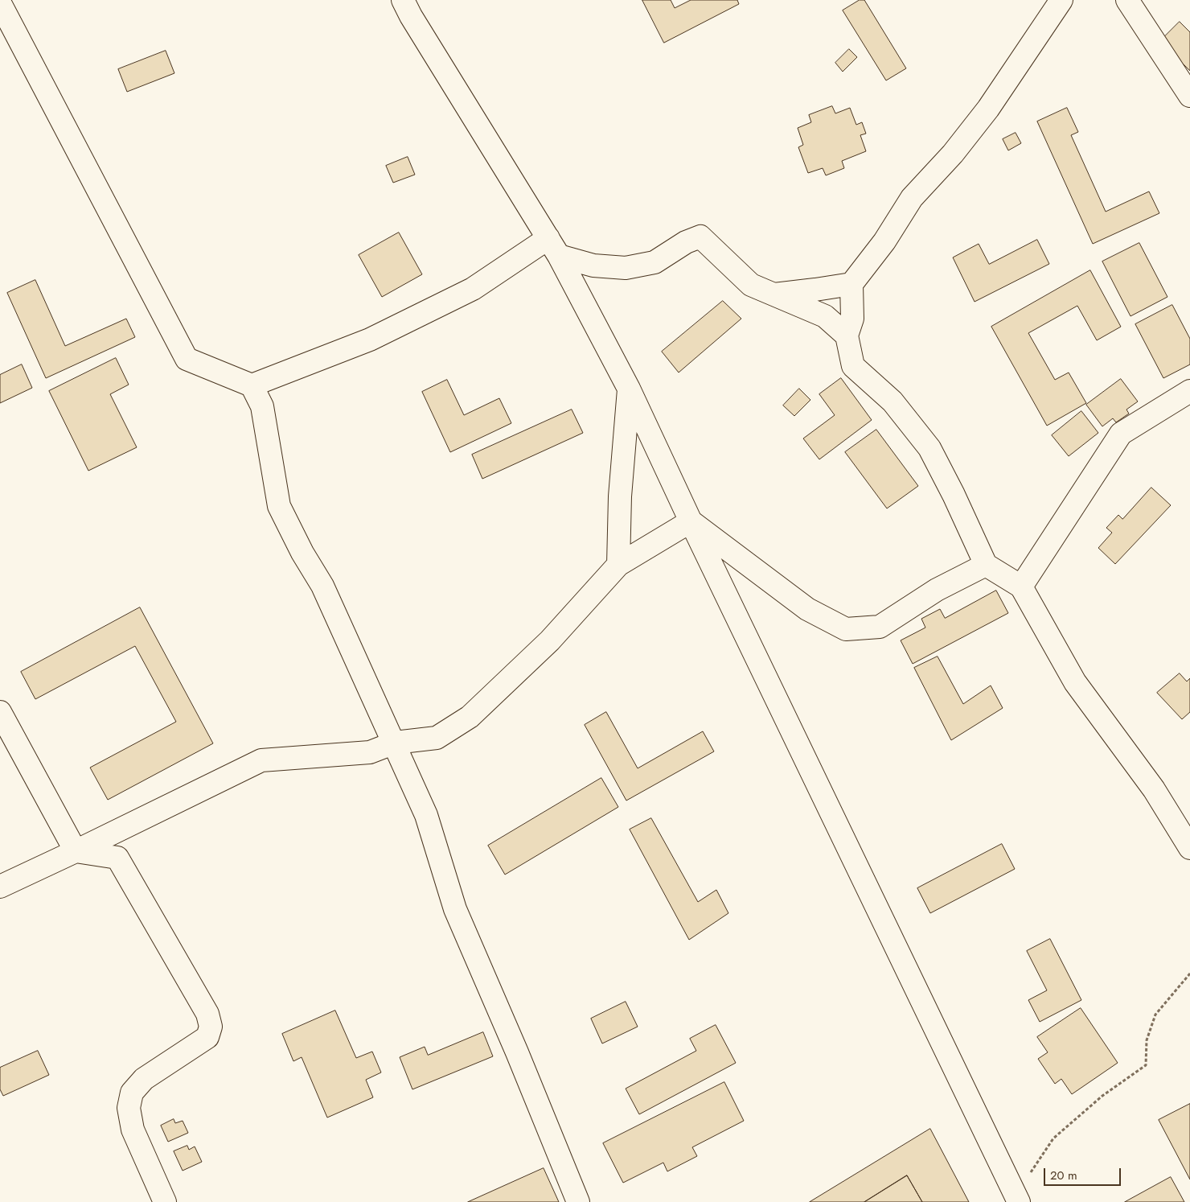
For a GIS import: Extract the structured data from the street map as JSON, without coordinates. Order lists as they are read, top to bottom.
{
  "scale_bar": "20 m"
}
